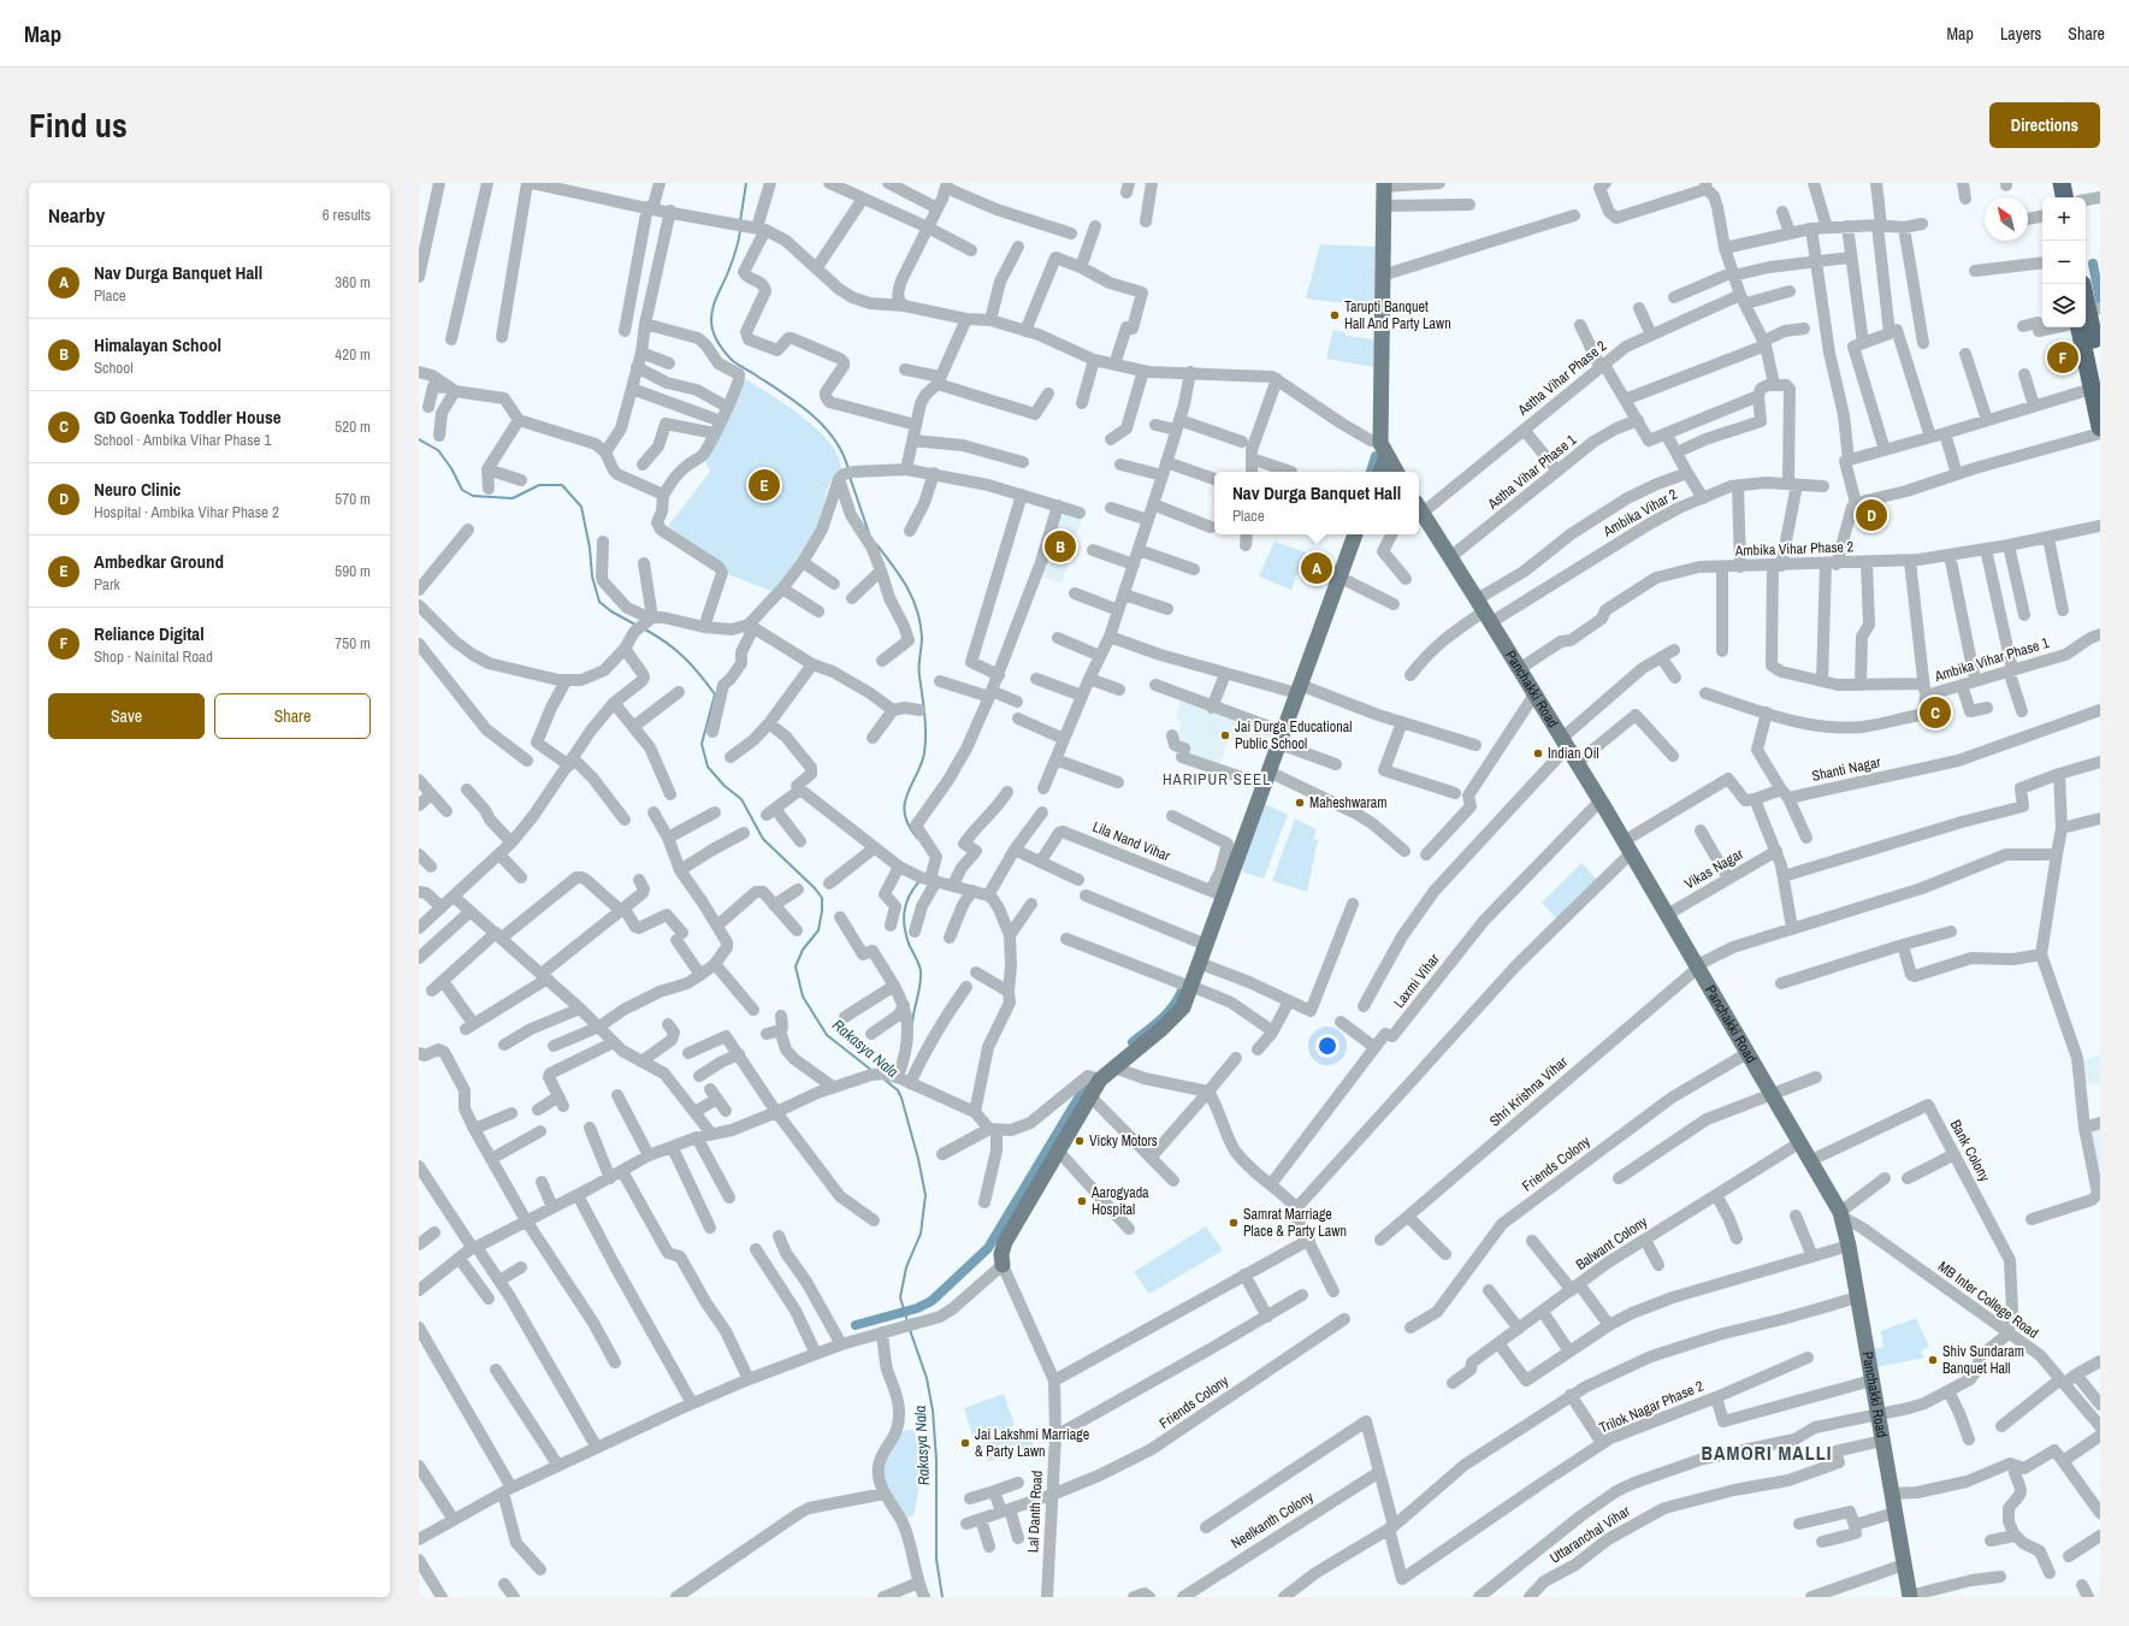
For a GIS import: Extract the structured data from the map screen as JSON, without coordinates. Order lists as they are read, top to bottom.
{
  "streets": {
    "main road": ["Panchakki Road"],
    "street": [
      "Astha Vihar Phase 2",
      "Astha Vihar Phase 1",
      "Ambika Vihar 2",
      "Ambika Vihar Phase 2",
      "Ambika Vihar Phase 1",
      "Shanti Nagar",
      "Lila Nand Vihar",
      "Vikas Nagar",
      "Laxmi Vihar",
      "Shri Krishna Vihar",
      "Bank Colony",
      "Friends Colony",
      "Balwant Colony",
      "MB Inter College Road",
      "Trilok Nagar Phase 2",
      "Lal Danth Road",
      "Neelkanth Colony",
      "Uttaranchal Vihar"
    ]
  },
  "crossings": [
    ["Astha Vihar Phase 2", "Panchakki Road"],
    ["Astha Vihar Phase 1", "Panchakki Road"],
    ["Ambika Vihar 2", "Panchakki Road"],
    ["Ambika Vihar Phase 2", "Panchakki Road"],
    ["Panchakki Road", "Vikas Nagar"],
    ["Panchakki Road", "Laxmi Vihar"],
    ["Panchakki Road", "Shri Krishna Vihar"],
    ["Panchakki Road", "Bank Colony"],
    ["Panchakki Road", "Friends Colony"],
    ["Panchakki Road", "Balwant Colony"],
    ["Panchakki Road", "MB Inter College Road"],
    ["Panchakki Road", "Trilok Nagar Phase 2"],
    ["Panchakki Road", "Uttaranchal Vihar"],
    ["Bank Colony", "MB Inter College Road"],
    ["Friends Colony", "Lal Danth Road"]
  ],
  "districts": ["HARIPUR SEEL", "BAMORI MALLI"],
  "water": ["Rakasya Nala"],
  "places": [
    "Tarupti Banquet Hall And Party Lawn",
    "Jai Durga Educational Public School",
    "Indian Oil",
    "Maheshwaram",
    "Vicky Motors",
    "Aarogyada Hospital",
    "Samrat Marriage Place & Party Lawn",
    "Shiv Sundaram Banquet Hall",
    "Jai Lakshmi Marriage & Party Lawn"
  ],
  "north": "top left",
  "page": {
    "header": "Map",
    "nav": ["Map", "Layers", "Share"],
    "title": "Find us",
    "buttons": [
      "Directions",
      ["Save", "Share"]
    ],
    "heading": ["Nearby", "6 results"],
    "map_buttons": ["+", "−"],
    "list": [
      {
        "mark": "A",
        "name": "Nav Durga Banquet Hall",
        "note": "Place",
        "value": "360 m"
      },
      {
        "mark": "B",
        "name": "Himalayan School",
        "note": "School",
        "value": "420 m"
      },
      {
        "mark": "C",
        "name": "GD Goenka Toddler House",
        "note": "School · Ambika Vihar Phase 1",
        "value": "520 m"
      },
      {
        "mark": "D",
        "name": "Neuro Clinic",
        "note": "Hospital · Ambika Vihar Phase 2",
        "value": "570 m"
      },
      {
        "mark": "E",
        "name": "Ambedkar Ground",
        "note": "Park",
        "value": "590 m"
      },
      {
        "mark": "F",
        "name": "Reliance Digital",
        "note": "Shop · Nainital Road",
        "value": "750 m"
      }
    ],
    "pins": [
      "F",
      "E",
      "D",
      "B",
      "A",
      "C"
    ],
    "popup": ["Nav Durga Banquet Hall", "Place"]
  }
}
